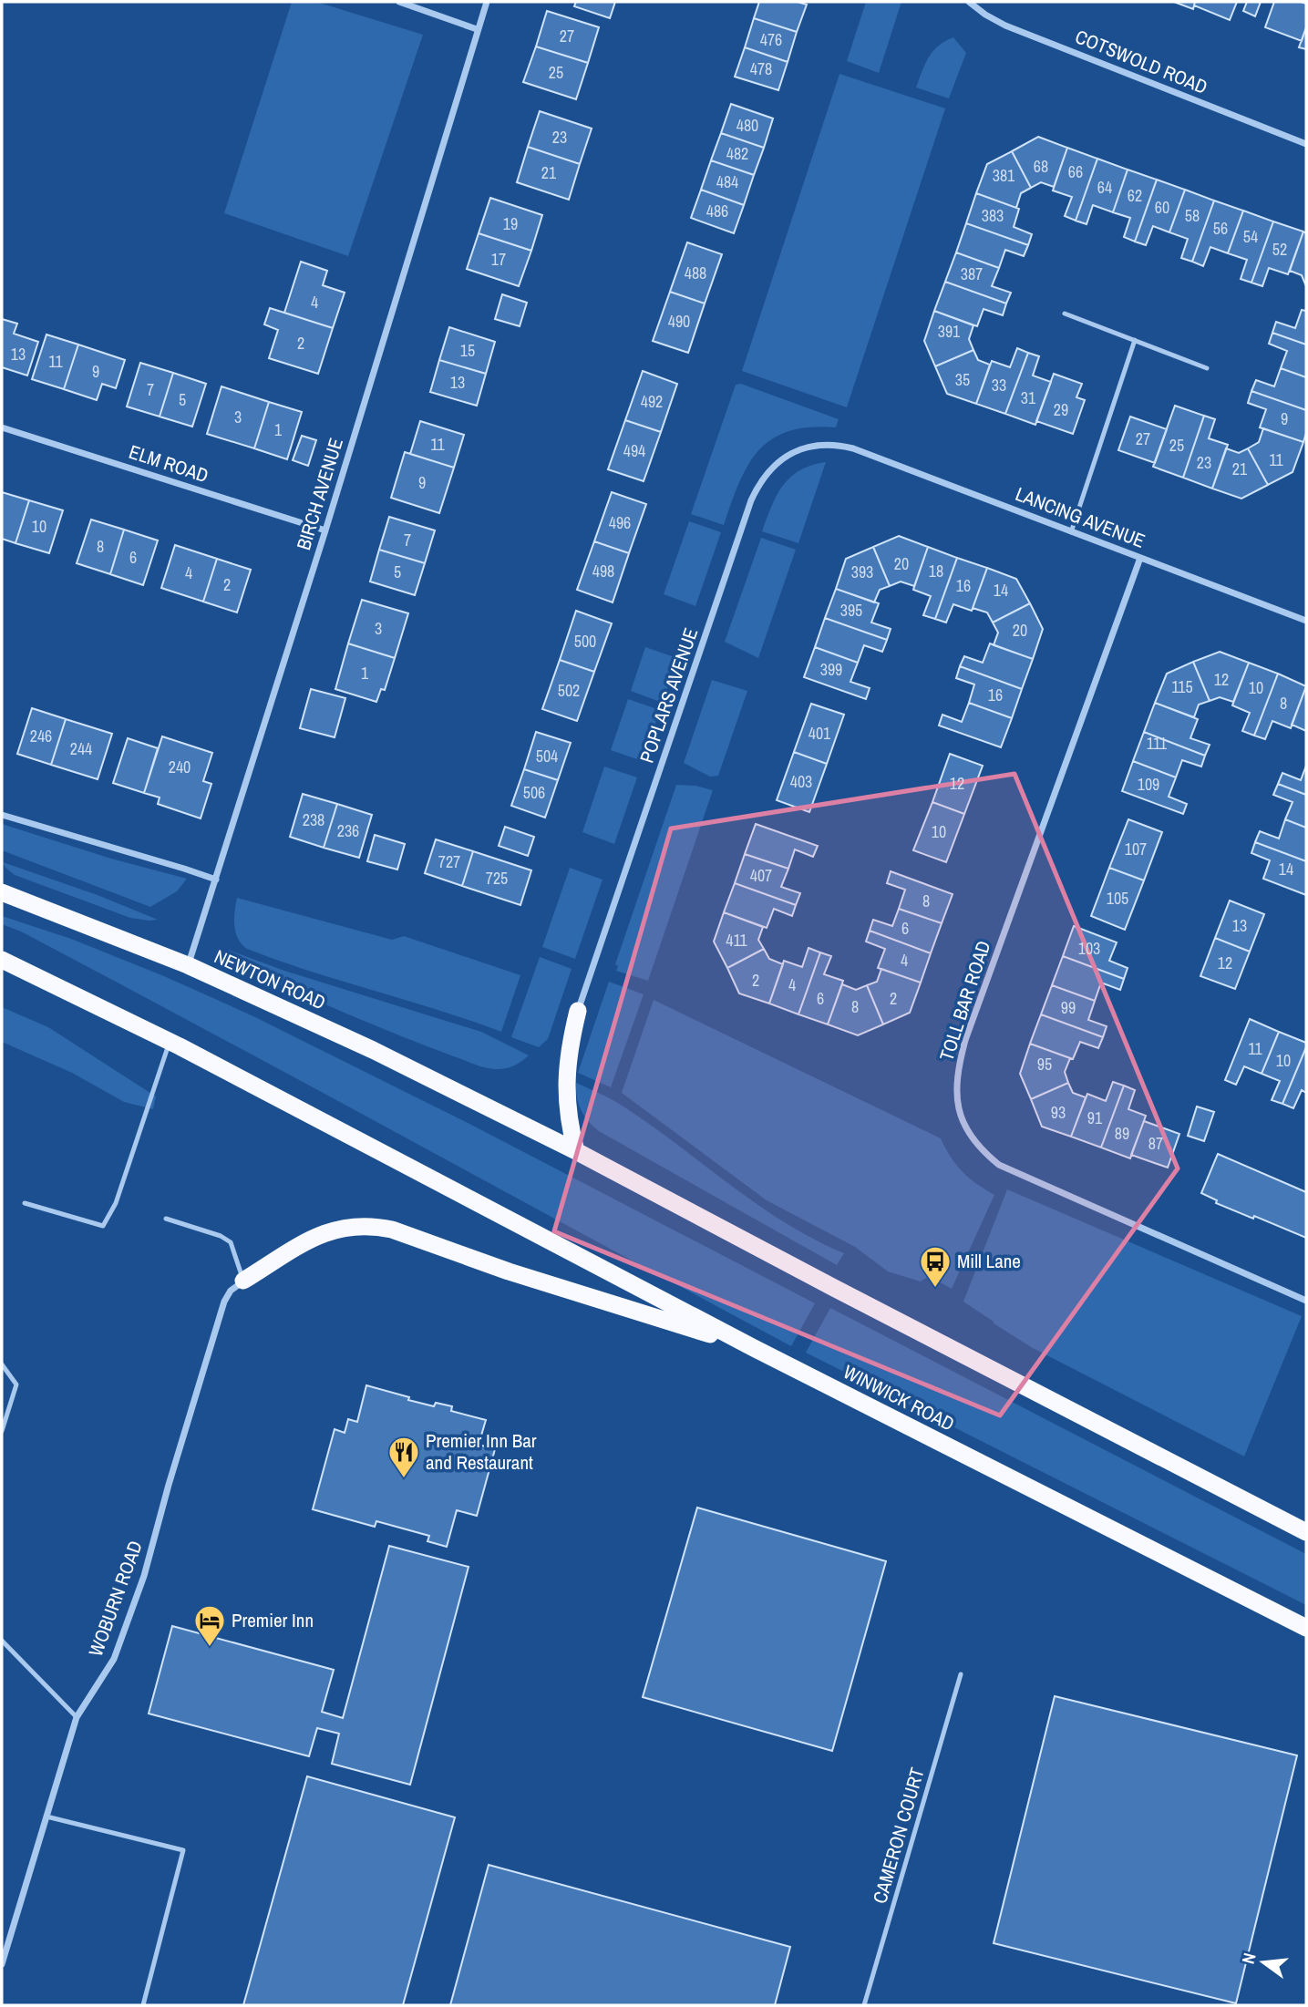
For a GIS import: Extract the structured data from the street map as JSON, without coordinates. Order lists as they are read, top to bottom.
{
  "streets": {
    "highway": ["NEWTON ROAD", "WINWICK ROAD"],
    "street": [
      "COTSWOLD ROAD",
      "ELM ROAD",
      "BIRCH AVENUE",
      "LANCING AVENUE",
      "POPLARS AVENUE",
      "TOLL BAR ROAD",
      "WOBURN ROAD"
    ],
    "lane": ["CAMERON COURT"]
  },
  "crossings": [
    ["ELM ROAD", "BIRCH AVENUE"],
    ["BIRCH AVENUE", "NEWTON ROAD"],
    ["LANCING AVENUE", "POPLARS AVENUE"],
    ["LANCING AVENUE", "TOLL BAR ROAD"]
  ],
  "places": {
    "bus stop": ["Mill Lane"],
    "restaurant": ["Premier Inn Bar and Restaurant"],
    "hotel": ["Premier Inn"]
  },
  "house_numbers": [
    "27",
    "476",
    "478",
    "25",
    "480",
    "23",
    "482",
    "68",
    "66",
    "21",
    "381",
    "484",
    "64",
    "62",
    "60",
    "486",
    "383",
    "58",
    "19",
    "56",
    "54",
    "52",
    "17",
    "488",
    "387",
    "4",
    "490",
    "391",
    "2",
    "15",
    "13",
    "11",
    "9",
    "35",
    "13",
    "33",
    "7",
    "31",
    "5",
    "492",
    "29",
    "3",
    "9",
    "1",
    "27",
    "11",
    "25",
    "494",
    "11",
    "23",
    "21",
    "9",
    "496",
    "10",
    "7",
    "8",
    "6",
    "20",
    "498",
    "18",
    "5",
    "393",
    "4",
    "2",
    "16",
    "14",
    "395",
    "3",
    "20",
    "500",
    "399",
    "1",
    "12",
    "115",
    "10",
    "502",
    "16",
    "8",
    "401",
    "246",
    "111",
    "244",
    "504",
    "240",
    "403",
    "12",
    "109",
    "506",
    "238",
    "236",
    "10",
    "107",
    "727",
    "14",
    "407",
    "725",
    "105",
    "8",
    "13",
    "6",
    "411",
    "103",
    "4",
    "12",
    "2",
    "4",
    "6",
    "2",
    "8",
    "99",
    "11",
    "10",
    "95",
    "93",
    "91",
    "89",
    "87"
  ],
  "north": "left"
}
